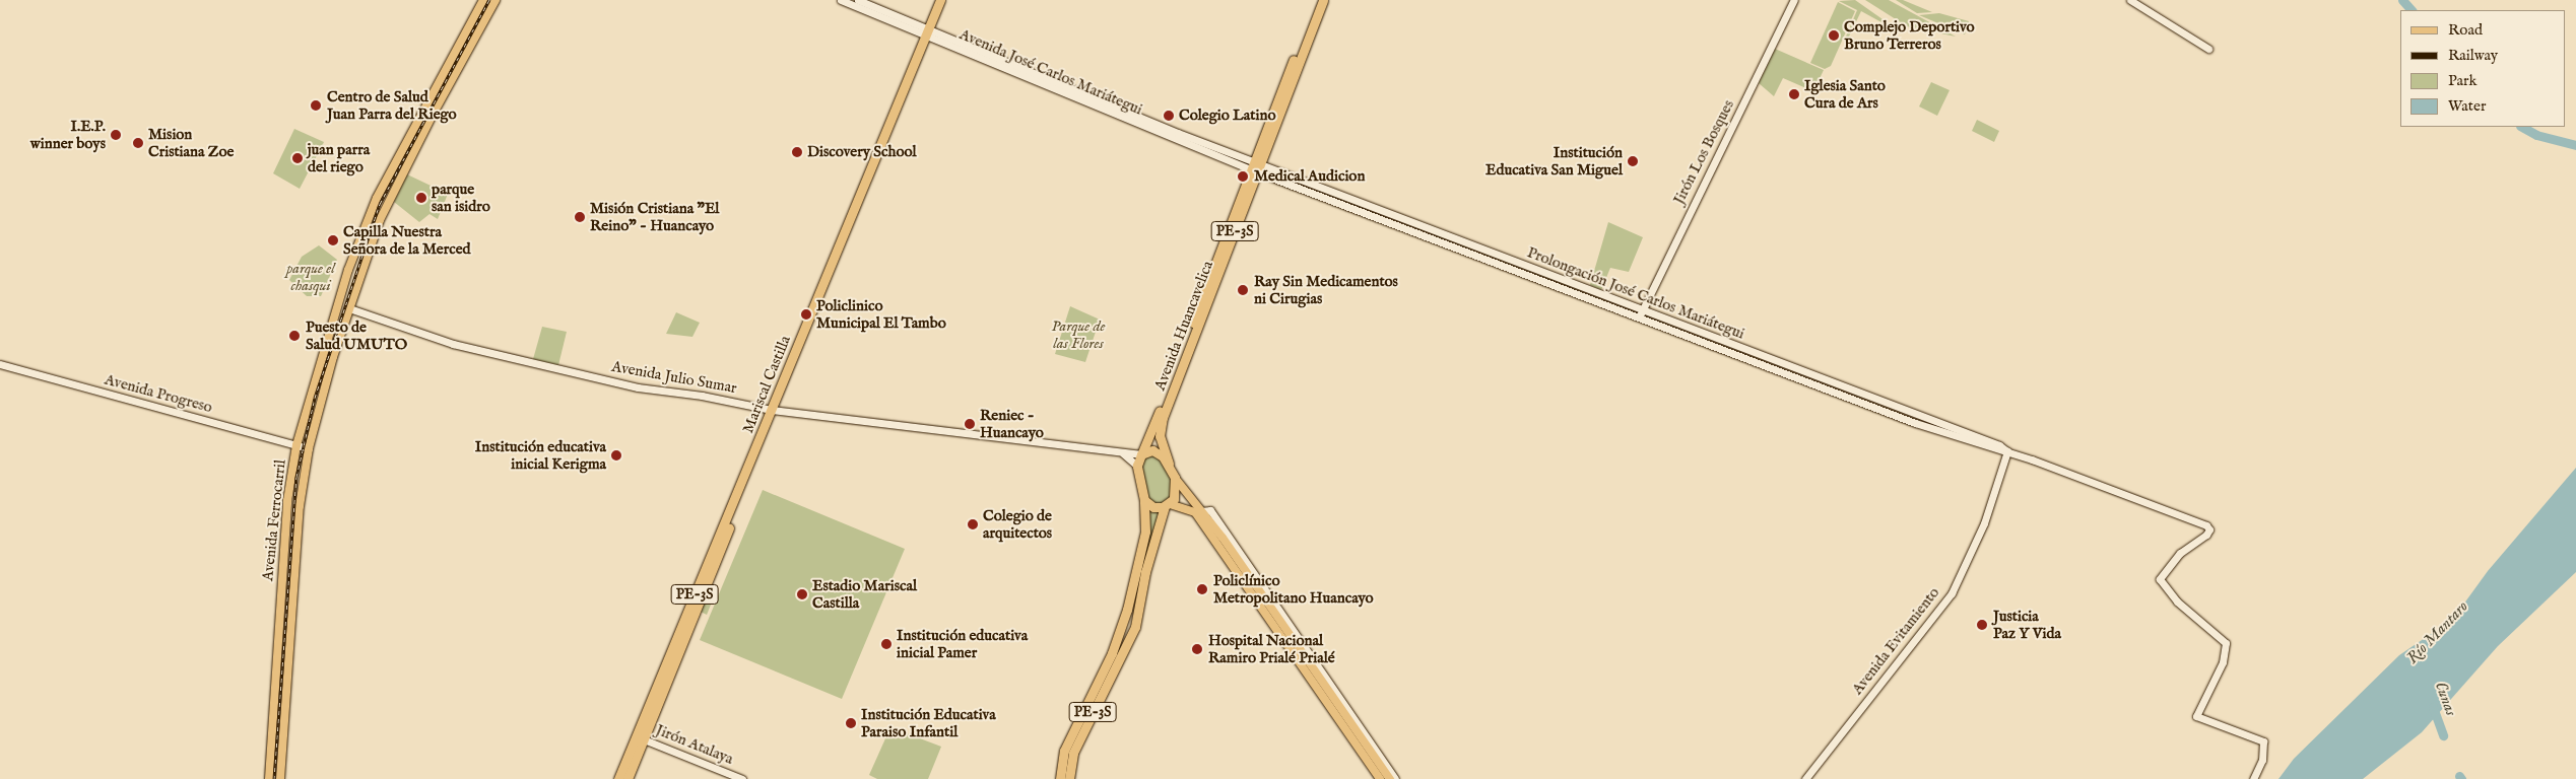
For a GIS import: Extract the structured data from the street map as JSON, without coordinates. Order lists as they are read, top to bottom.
{
  "streets": {
    "highway": ["PE-3S", "Avenida Huancavelica", "Mariscal Castilla"],
    "main road": ["Avenida Ferrocarril"],
    "street": [
      "Avenida José Carlos Mariátegui",
      "Jirón Los Bosques",
      "Prolongación José Carlos Mariátegui",
      "Avenida Julio Sumar",
      "Avenida Progreso",
      "Avenida Evitamiento",
      "Jirón Atalaya"
    ]
  },
  "crossings": [
    ["Avenida José Carlos Mariátegui", "Prolongación José Carlos Mariátegui"],
    ["Avenida José Carlos Mariátegui", "Avenida Huancavelica"],
    ["Avenida José Carlos Mariátegui", "Mariscal Castilla"],
    ["Jirón Los Bosques", "Prolongación José Carlos Mariátegui"],
    ["PE-3S", "Avenida Huancavelica"],
    ["PE-3S", "Avenida Julio Sumar"],
    ["PE-3S", "Mariscal Castilla"],
    ["PE-3S", "Jirón Atalaya"],
    ["Prolongación José Carlos Mariátegui", "Avenida Huancavelica"],
    ["Prolongación José Carlos Mariátegui", "Avenida Evitamiento"],
    ["Avenida Huancavelica", "Avenida Julio Sumar"],
    ["Avenida Julio Sumar", "Mariscal Castilla"],
    ["Avenida Julio Sumar", "Avenida Ferrocarril"],
    ["Avenida Progreso", "Avenida Ferrocarril"]
  ],
  "water": ["Río Mantaro", "Cunas"],
  "parks": ["parque el chasqui", "Parque de las Flores"],
  "places": [
    "Complejo Deportivo Bruno Terreros",
    "Iglesia Santo Cura de Ars",
    "Centro de Salud Juan Parra del Riego",
    "Colegio Latino",
    "I.E.P. winner boys",
    "Mision Cristiana Zoe",
    "Discovery School",
    "juan parra del riego",
    "Institución Educativa San Miguel",
    "Medical Audicion",
    "parque san isidro",
    "Misión Cristiana \"El Reino\" - Huancayo",
    "Capilla Nuestra Señora de la Merced",
    "Ray Sin Medicamentos ni Cirugias",
    "Policlinico Municipal El Tambo",
    "Puesto de Salud UMUTO",
    "Reniec - Huancayo",
    "Institución educativa inicial Kerigma",
    "Colegio de arquitectos",
    "Policlínico Metropolitano Huancayo",
    "Estadio Mariscal Castilla",
    "Justicia Paz Y Vida",
    "Institución educativa inicial Pamer",
    "Hospital Nacional Ramiro Prialé Prialé",
    "Institución Educativa Paraiso Infantil"
  ],
  "legend": [
    "Road",
    "Railway",
    "Park",
    "Water"
  ]
}
